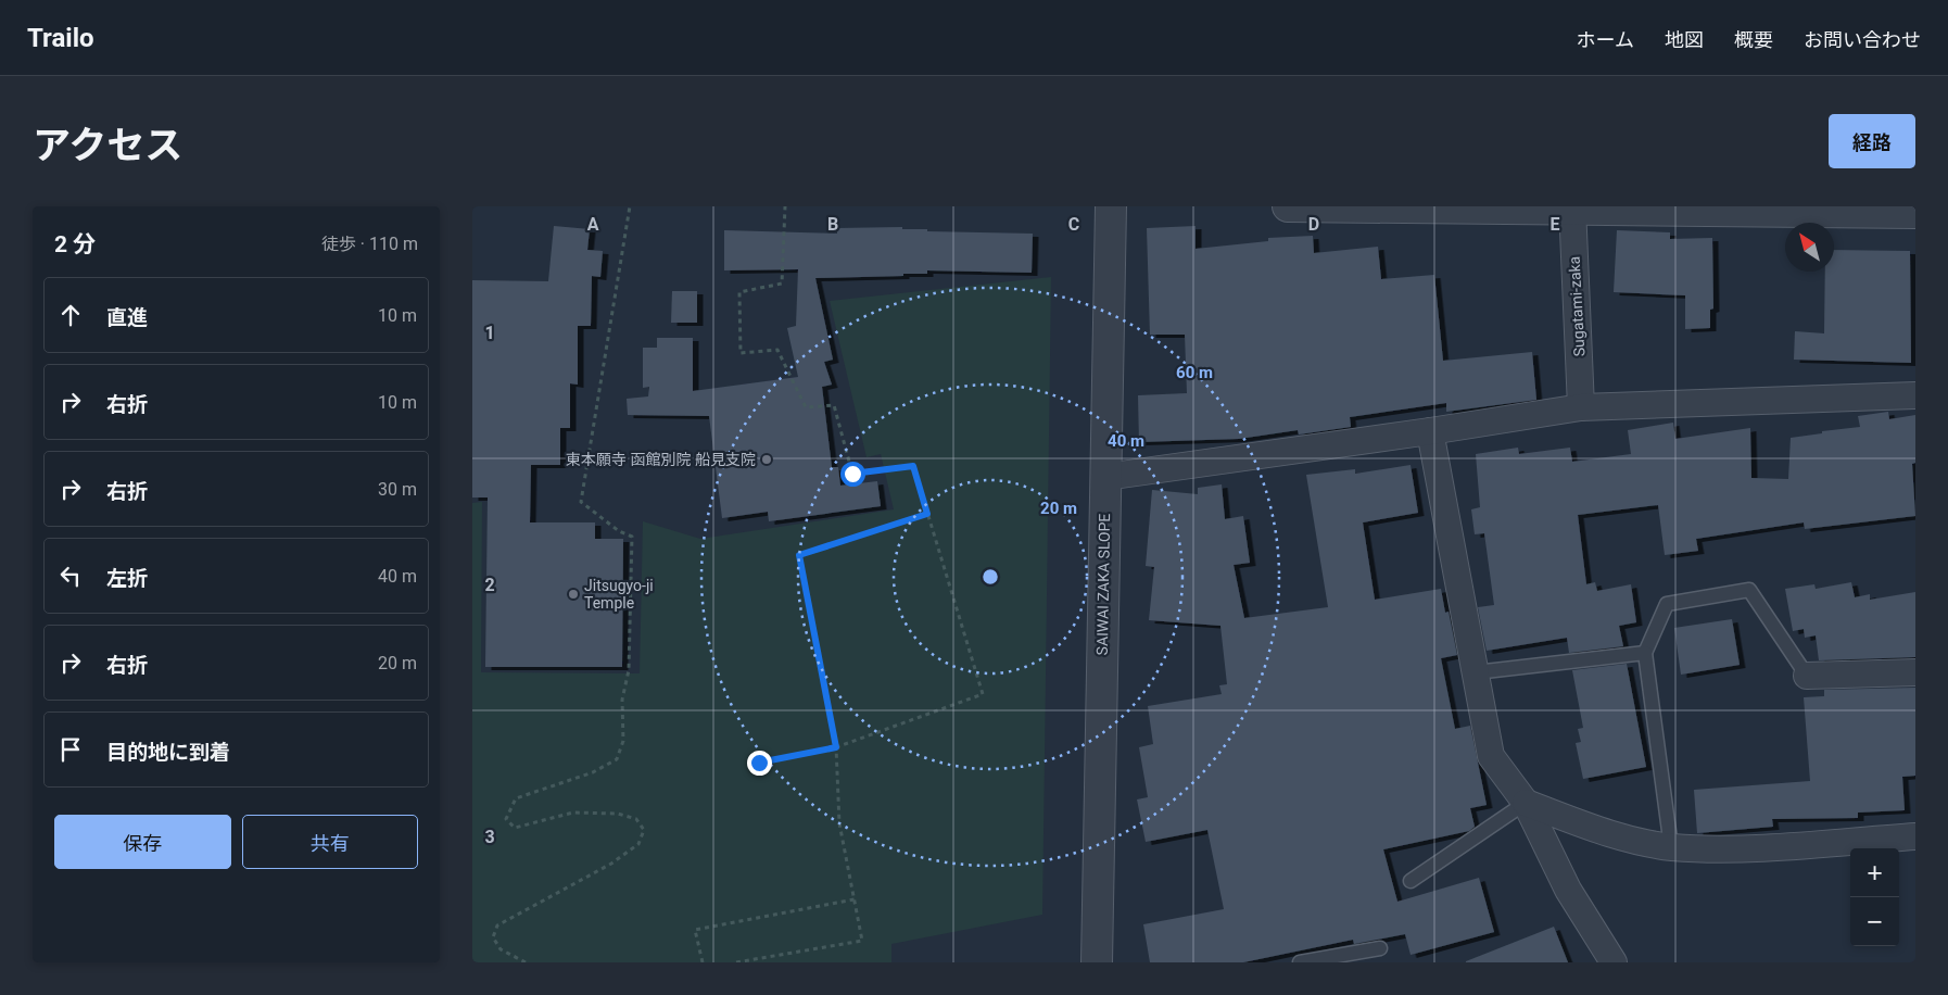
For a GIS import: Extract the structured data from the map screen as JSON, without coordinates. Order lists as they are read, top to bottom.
{
  "streets": {
    "street": ["Sugatami-zaka", "SAIWAI ZAKA SLOPE"]
  },
  "places": ["東本願寺 函館別院 船見支院", "Jitsugyo-ji Temple"],
  "north": "top left",
  "page": {
    "header": "Trailo",
    "nav": [
      "ホーム",
      "地図",
      "概要",
      "お問い合わせ"
    ],
    "title": "アクセス",
    "buttons": [
      "経路",
      ["保存", "共有"]
    ],
    "heading": ["2 分", "徒歩 · 110 m"],
    "list": [
      ["直進", "10 m"],
      ["右折", "10 m"],
      ["右折", "30 m"],
      ["左折", "40 m"],
      ["右折", "20 m"],
      "目的地に到着"
    ],
    "map_buttons": ["+", "−"]
  },
  "grid": {
    "columns": [
      "A",
      "B",
      "C",
      "D",
      "E"
    ],
    "rows": ["1", "2", "3"]
  },
  "rings": ["60 m", "40 m", "20 m"]
}
